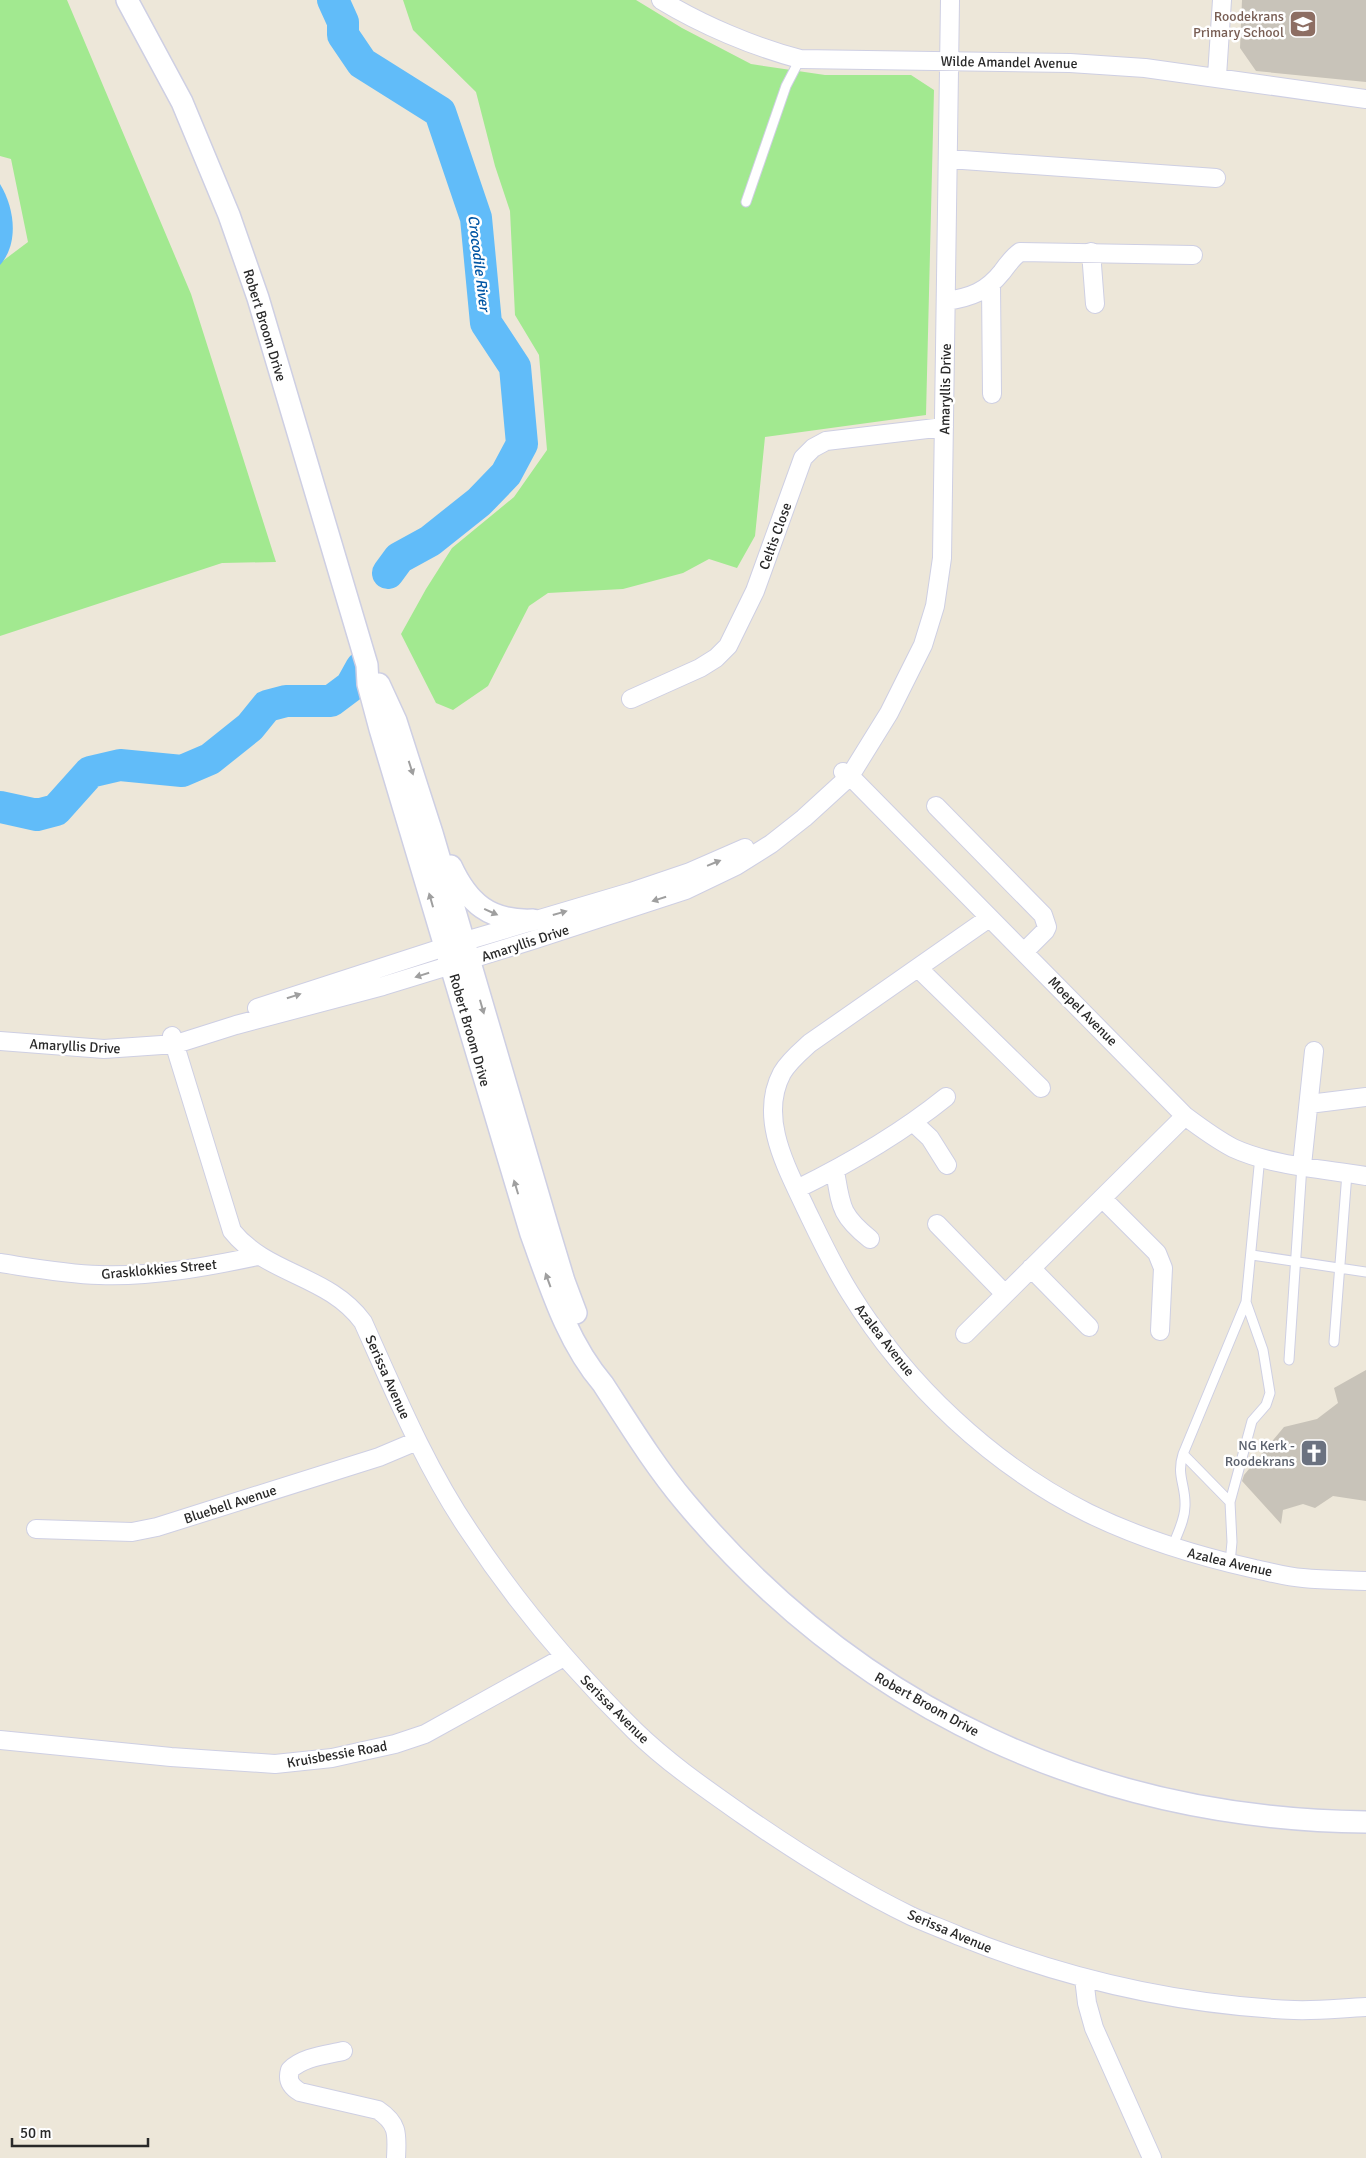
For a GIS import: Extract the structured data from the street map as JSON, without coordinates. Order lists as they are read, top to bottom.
{
  "streets": {
    "street": [
      "Wilde Amandel Avenue",
      "Robert Broom Drive",
      "Amaryllis Drive",
      "Celtis Close",
      "Moepel Avenue",
      "Grasklokkies Street",
      "Azalea Avenue",
      "Serissa Avenue",
      "Bluebell Avenue",
      "Kruisbessie Road"
    ]
  },
  "crossings": [
    ["Wilde Amandel Avenue", "Amaryllis Drive"],
    ["Robert Broom Drive", "Amaryllis Drive"],
    ["Amaryllis Drive", "Celtis Close"],
    ["Amaryllis Drive", "Moepel Avenue"],
    ["Amaryllis Drive", "Serissa Avenue"],
    ["Moepel Avenue", "Azalea Avenue"],
    ["Grasklokkies Street", "Serissa Avenue"],
    ["Serissa Avenue", "Bluebell Avenue"],
    ["Serissa Avenue", "Kruisbessie Road"]
  ],
  "water": ["Crocodile River"],
  "places": {
    "school or university": ["Roodekrans Primary School"],
    "church": ["NG Kerk - Roodekrans"]
  },
  "scale_bar": "50 m"
}
